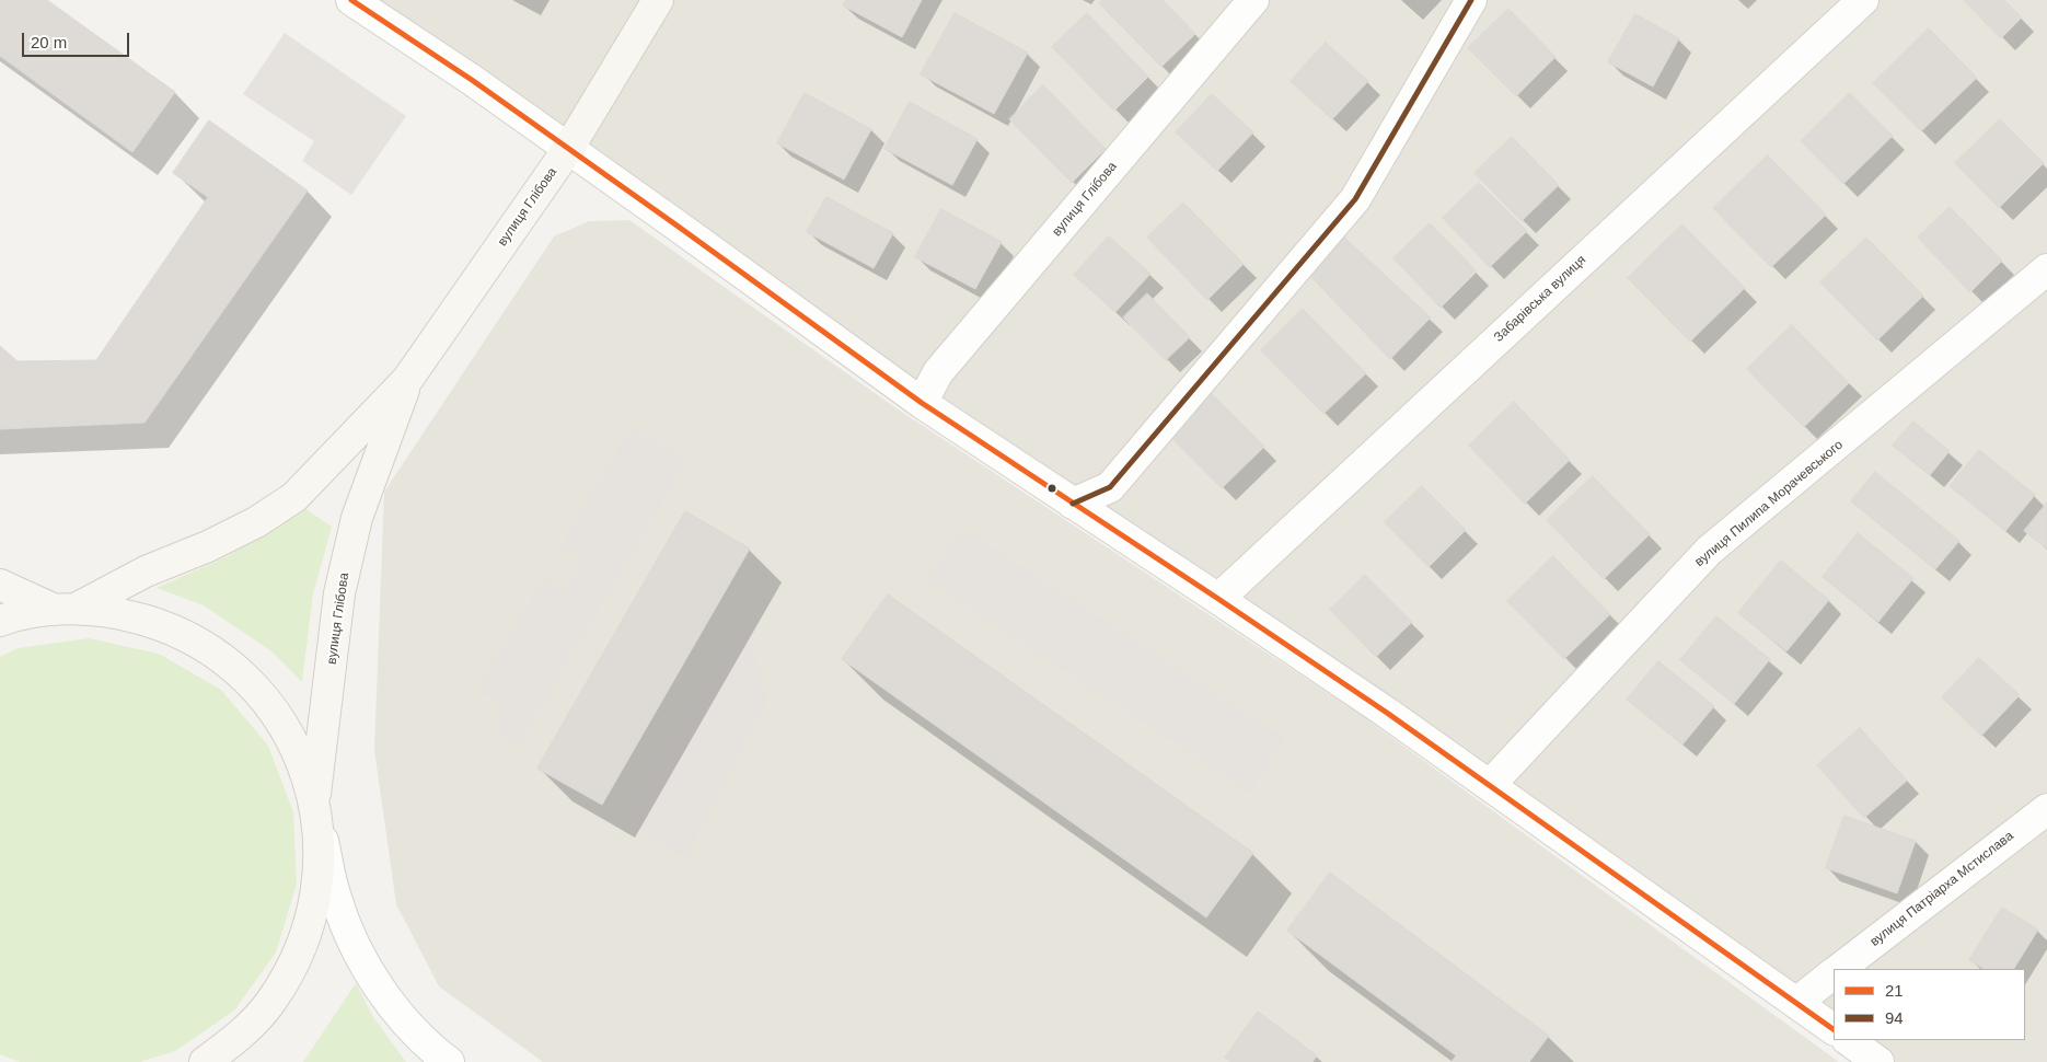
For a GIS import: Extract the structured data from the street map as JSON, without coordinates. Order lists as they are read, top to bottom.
{
  "streets": {
    "main road": ["вулиця Глібова"],
    "street": ["Забарівська вулиця", "вулиця Пилипа Морачевського", "вулиця Патріарха Мстислава"]
  },
  "lines": ["transit line 21", "transit line 94"],
  "legend": ["21", "94"],
  "scale_bar": "20 m"
}
